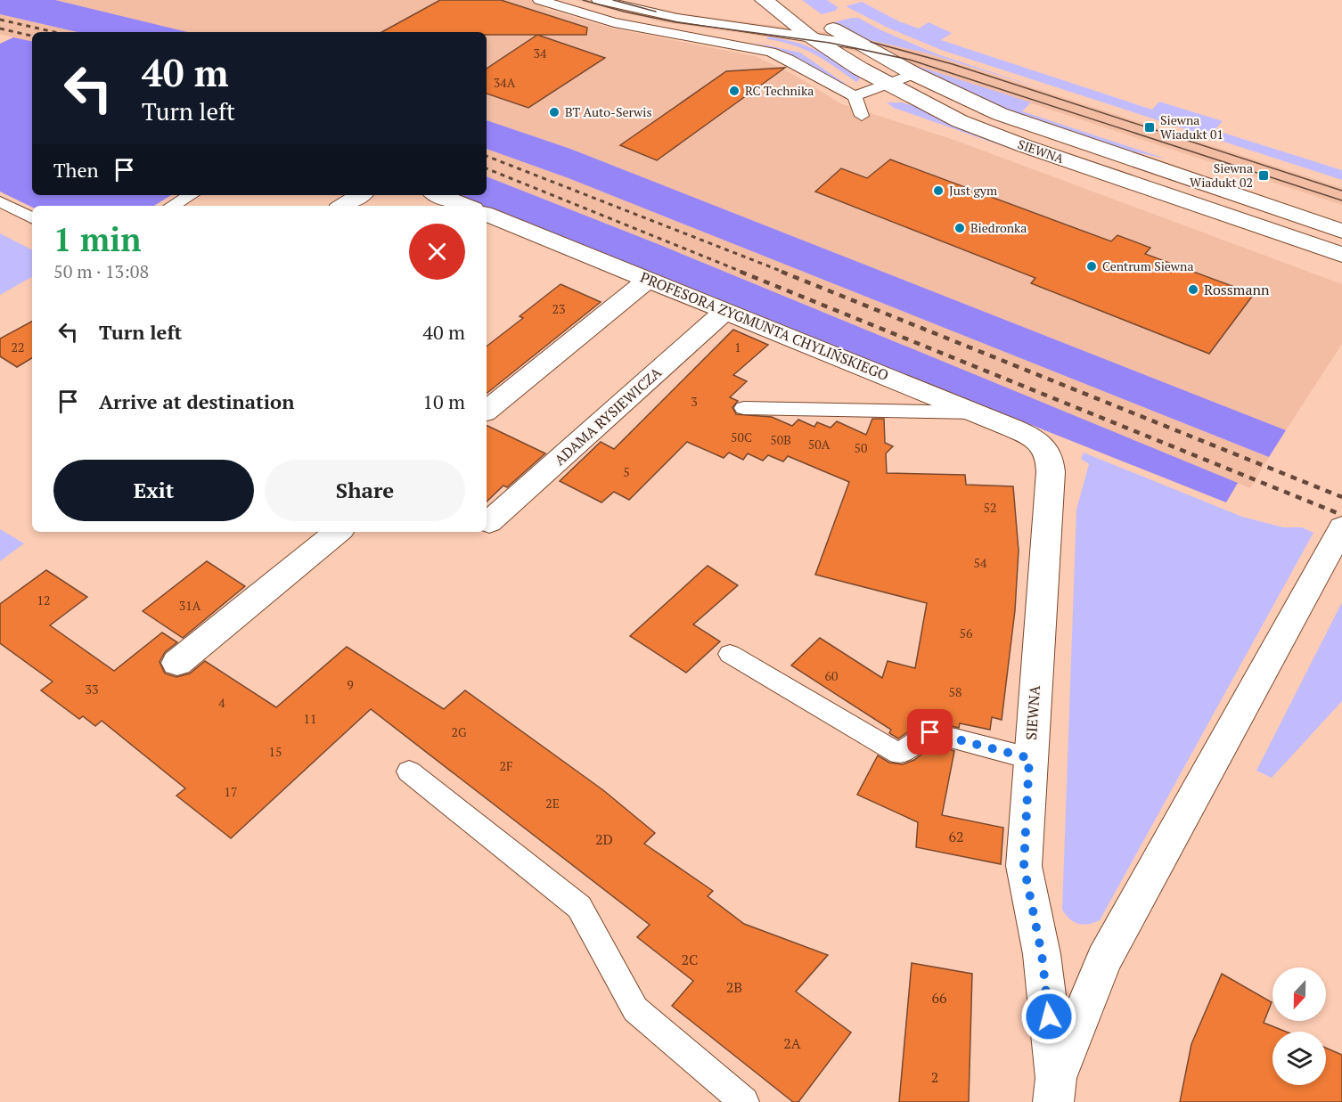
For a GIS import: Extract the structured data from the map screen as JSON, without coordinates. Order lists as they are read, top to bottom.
{
  "streets": {
    "street": ["SIEWNA", "PROFESORA ZYGMUNTA CHYLIŃSKIEGO", "ADAMA RYSIEWICZA"]
  },
  "crossings": [
    ["SIEWNA", "PROFESORA ZYGMUNTA CHYLIŃSKIEGO"],
    ["PROFESORA ZYGMUNTA CHYLIŃSKIEGO", "ADAMA RYSIEWICZA"]
  ],
  "places": {
    "other": [
      "RC Technika",
      "BT Auto-Serwis",
      "Just gym",
      "Biedronka",
      "Centrum Siewna",
      "Rossmann"
    ],
    "transit": ["Siewna Wiadukt 01", "Siewna Wiadukt 02"]
  },
  "house_numbers": [
    "34",
    "34A",
    "23",
    "22",
    "1",
    "3",
    "50C",
    "50B",
    "50A",
    "50",
    "5",
    "52",
    "54",
    "12",
    "31A",
    "56",
    "60",
    "9",
    "33",
    "58",
    "4",
    "11",
    "2G",
    "15",
    "2F",
    "17",
    "2E",
    "62",
    "2D",
    "2C",
    "2B",
    "66",
    "2A",
    "2"
  ],
  "north": "bottom",
  "page": {
    "turn": ["40 m", "Turn left"],
    "then": "Then",
    "heading": ["1 min", "50 m · 13:08"],
    "list": [
      {
        "name": "Turn left",
        "value": "40 m"
      },
      {
        "name": "Arrive at destination",
        "value": "10 m"
      }
    ],
    "buttons": ["Exit", "Share"]
  }
}
